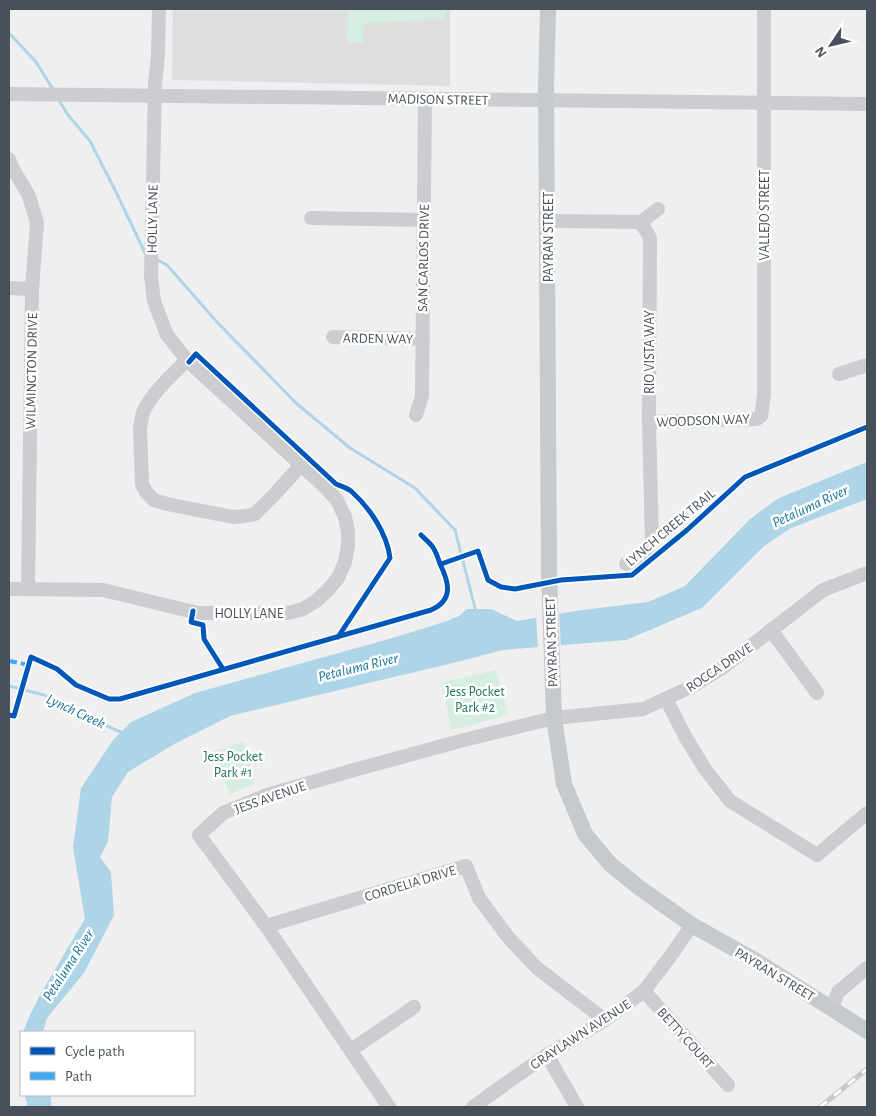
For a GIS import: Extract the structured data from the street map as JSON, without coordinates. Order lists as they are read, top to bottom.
{
  "streets": {
    "main road": ["PAYRAN STREET"],
    "street": [
      "MADISON STREET",
      "VALLEJO STREET",
      "HOLLY LANE",
      "SAN CARLOS DRIVE",
      "ARDEN WAY",
      "RIO VISTA WAY",
      "WILMINGTON DRIVE",
      "WOODSON WAY",
      "ROCCA DRIVE",
      "JESS AVENUE",
      "CORDELIA DRIVE",
      "GRAYLAWN AVENUE",
      "BETTY COURT"
    ],
    "cycle path": ["LYNCH CREEK TRAIL"]
  },
  "crossings": [
    ["MADISON STREET", "VALLEJO STREET"],
    ["MADISON STREET", "HOLLY LANE"],
    ["MADISON STREET", "PAYRAN STREET"],
    ["MADISON STREET", "SAN CARLOS DRIVE"],
    ["VALLEJO STREET", "WOODSON WAY"],
    ["HOLLY LANE", "WILMINGTON DRIVE"],
    ["PAYRAN STREET", "ROCCA DRIVE"],
    ["PAYRAN STREET", "JESS AVENUE"],
    ["PAYRAN STREET", "GRAYLAWN AVENUE"],
    ["SAN CARLOS DRIVE", "ARDEN WAY"],
    ["RIO VISTA WAY", "WOODSON WAY"],
    ["ROCCA DRIVE", "JESS AVENUE"],
    ["JESS AVENUE", "CORDELIA DRIVE"],
    ["CORDELIA DRIVE", "GRAYLAWN AVENUE"],
    ["GRAYLAWN AVENUE", "BETTY COURT"]
  ],
  "water": ["Petaluma River", "Lynch Creek"],
  "parks": ["Jess Pocket Park #2", "Jess Pocket Park #1"],
  "legend": ["Cycle path", "Path"],
  "north": "bottom left"
}
